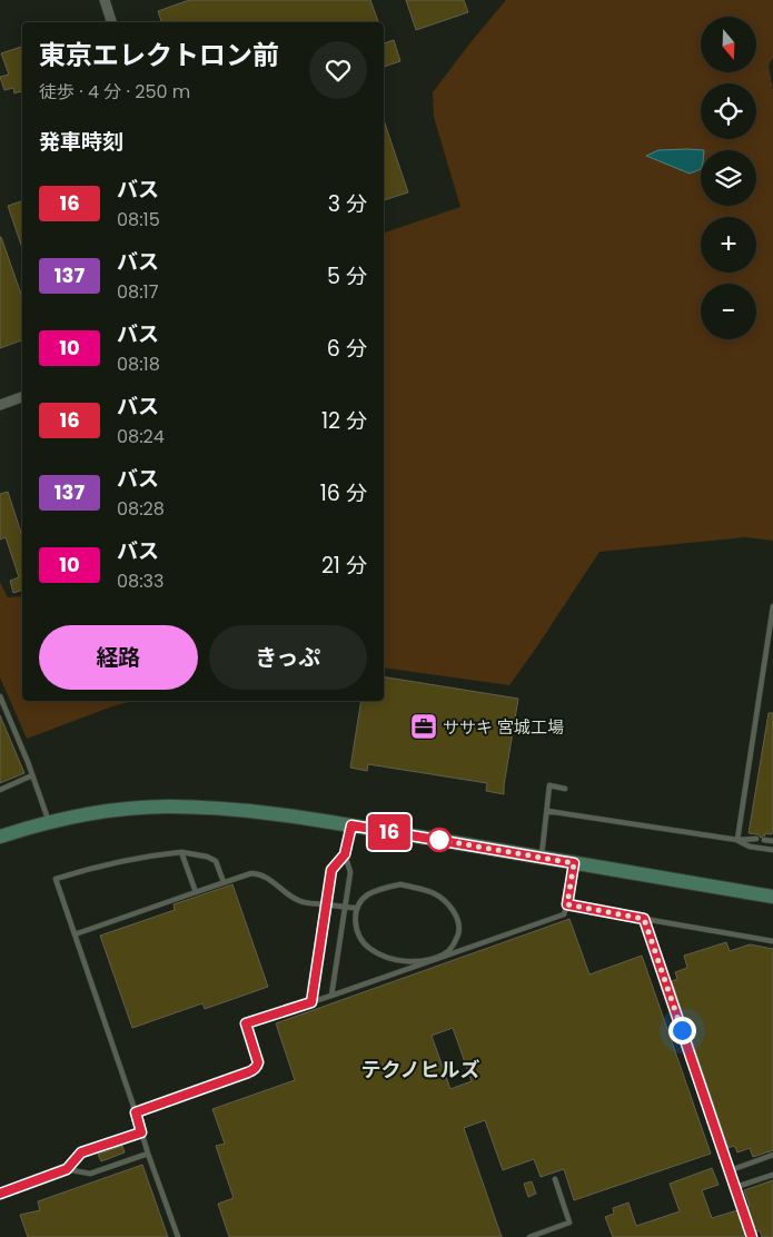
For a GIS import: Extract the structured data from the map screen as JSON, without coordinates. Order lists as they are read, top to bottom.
{
  "districts": ["テクノヒルズ"],
  "places": {
    "office": ["ササキ 宮城工場"]
  },
  "lines": ["bus line 16"],
  "north": "bottom",
  "page": {
    "on_map": "16",
    "map_buttons": ["+", "−"],
    "heading": [
      ["東京エレクトロン前", "徒歩 · 4 分 · 250 m"],
      "発車時刻"
    ],
    "list": [
      {
        "mark": "16",
        "name": "バス",
        "note": "08:15",
        "value": "3 分"
      },
      {
        "mark": "137",
        "name": "バス",
        "note": "08:17",
        "value": "5 分"
      },
      {
        "mark": "10",
        "name": "バス",
        "note": "08:18",
        "value": "6 分"
      },
      {
        "mark": "16",
        "name": "バス",
        "note": "08:24",
        "value": "12 分"
      },
      {
        "mark": "137",
        "name": "バス",
        "note": "08:28",
        "value": "16 分"
      },
      {
        "mark": "10",
        "name": "バス",
        "note": "08:33",
        "value": "21 分"
      }
    ],
    "buttons": ["経路", "きっぷ"]
  }
}
